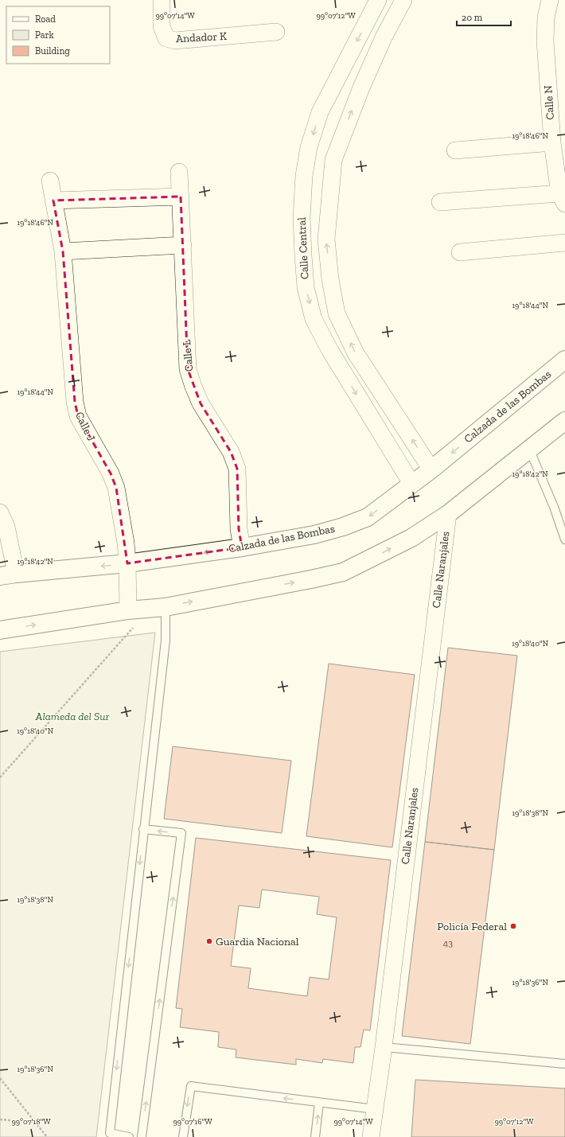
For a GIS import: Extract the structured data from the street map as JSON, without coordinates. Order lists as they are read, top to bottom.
{
  "streets": {
    "main road": ["Calzada de las Bombas"],
    "street": [
      "Andador K",
      "Calle N",
      "Calle Central",
      "Calle L",
      "Calle J",
      "Calle Naranjales"
    ]
  },
  "crossings": [
    ["Calle Central", "Calzada de las Bombas"],
    ["Calle L", "Calzada de las Bombas"],
    ["Calzada de las Bombas", "Calle J"]
  ],
  "parks": ["Alameda del Sur"],
  "places": ["Policía Federal", "Guardia Nacional"],
  "house_numbers": ["43"],
  "legend": ["Road", "Park", "Building"],
  "scale_bar": "20 m",
  "coordinates": [
    "99°07'14\"W",
    "99°07'12\"W",
    "19°18'46\"N",
    "19°18'44\"N",
    "19°18'42\"N",
    "19°18'40\"N",
    "19°18'38\"N",
    "19°18'36\"N",
    "99°07'18\"W",
    "99°07'16\"W"
  ]
}
